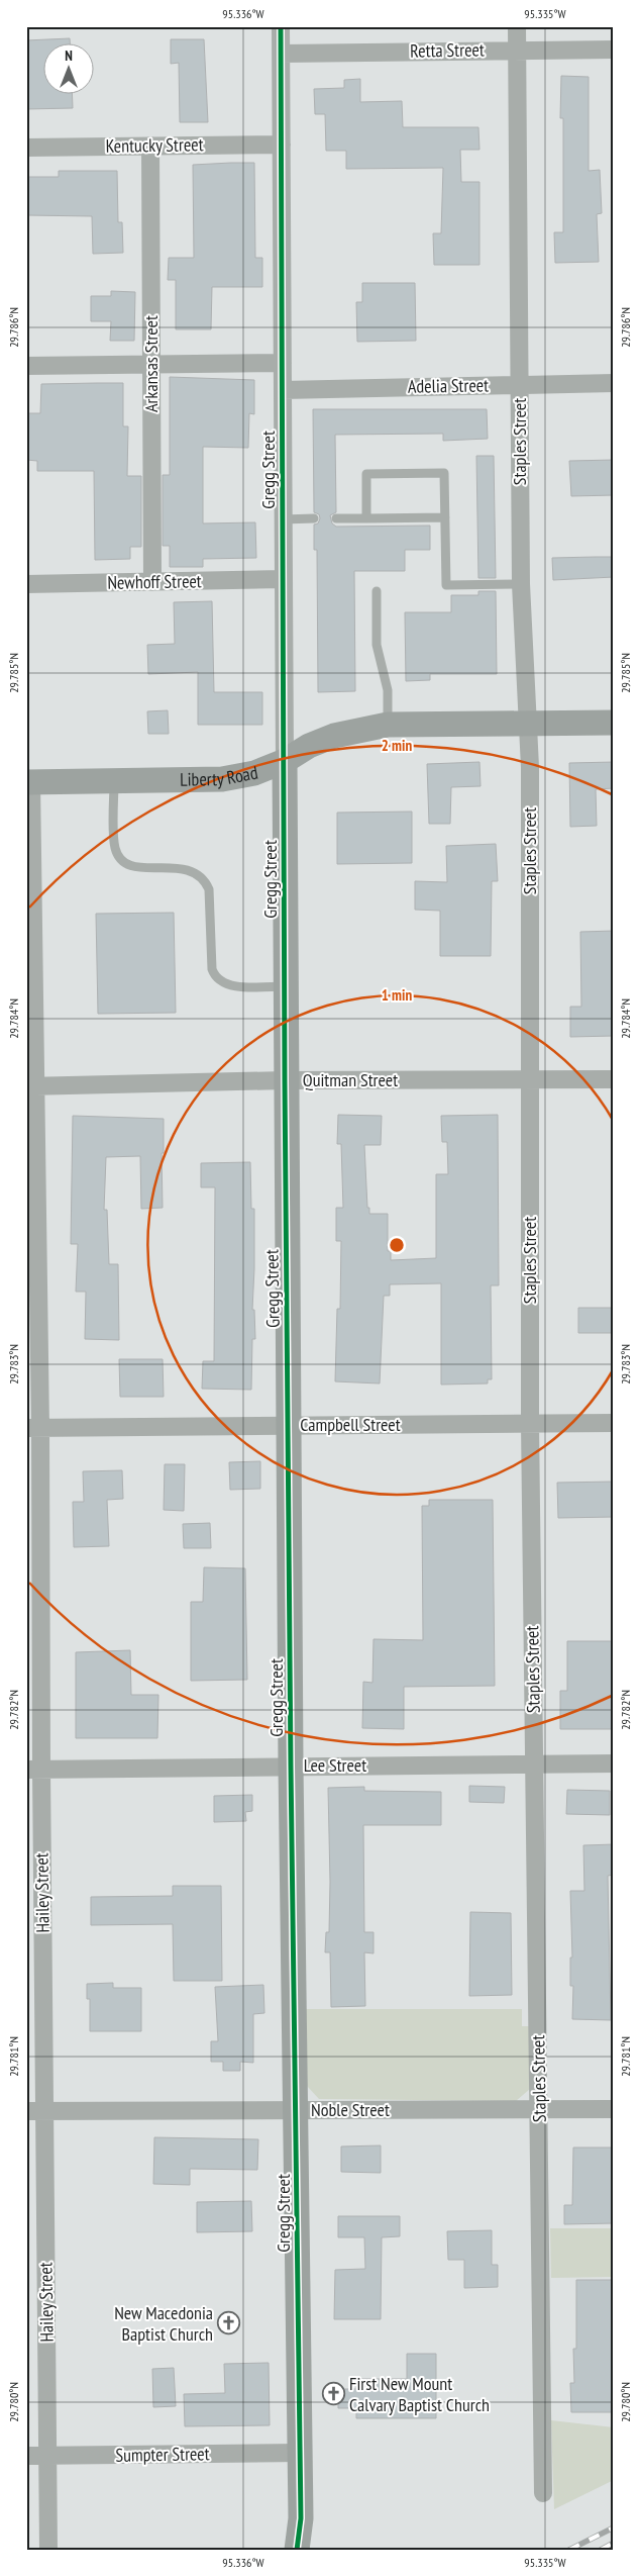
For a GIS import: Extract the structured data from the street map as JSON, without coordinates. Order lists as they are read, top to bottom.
{
  "streets": {
    "street": [
      "Retta Street",
      "Kentucky Street",
      "Arkansas Street",
      "Adelia Street",
      "Staples Street",
      "Gregg Street",
      "Newhoff Street",
      "Liberty Road",
      "Quitman Street",
      "Campbell Street",
      "Lee Street",
      "Hailey Street",
      "Noble Street",
      "Sumpter Street"
    ]
  },
  "crossings": [
    ["Retta Street", "Staples Street"],
    ["Retta Street", "Gregg Street"],
    ["Kentucky Street", "Arkansas Street"],
    ["Kentucky Street", "Gregg Street"],
    ["Arkansas Street", "Newhoff Street"],
    ["Adelia Street", "Staples Street"],
    ["Adelia Street", "Gregg Street"],
    ["Staples Street", "Liberty Road"],
    ["Staples Street", "Quitman Street"],
    ["Staples Street", "Campbell Street"],
    ["Staples Street", "Lee Street"],
    ["Staples Street", "Noble Street"],
    ["Gregg Street", "Newhoff Street"],
    ["Gregg Street", "Liberty Road"],
    ["Gregg Street", "Quitman Street"],
    ["Gregg Street", "Campbell Street"],
    ["Gregg Street", "Lee Street"],
    ["Gregg Street", "Noble Street"],
    ["Gregg Street", "Sumpter Street"],
    ["Liberty Road", "Hailey Street"],
    ["Quitman Street", "Hailey Street"],
    ["Campbell Street", "Hailey Street"],
    ["Lee Street", "Hailey Street"],
    ["Hailey Street", "Noble Street"],
    ["Hailey Street", "Sumpter Street"]
  ],
  "places": {
    "church": ["New Macedonia Baptist Church", "First New Mount Calvary Baptist Church"]
  },
  "north": "top",
  "coordinates": [
    "95.336°W",
    "95.335°W",
    "29.786°N",
    "29.785°N",
    "29.784°N",
    "29.783°N",
    "29.782°N",
    "29.781°N",
    "29.780°N"
  ],
  "rings": ["2 min", "1 min"]
}
